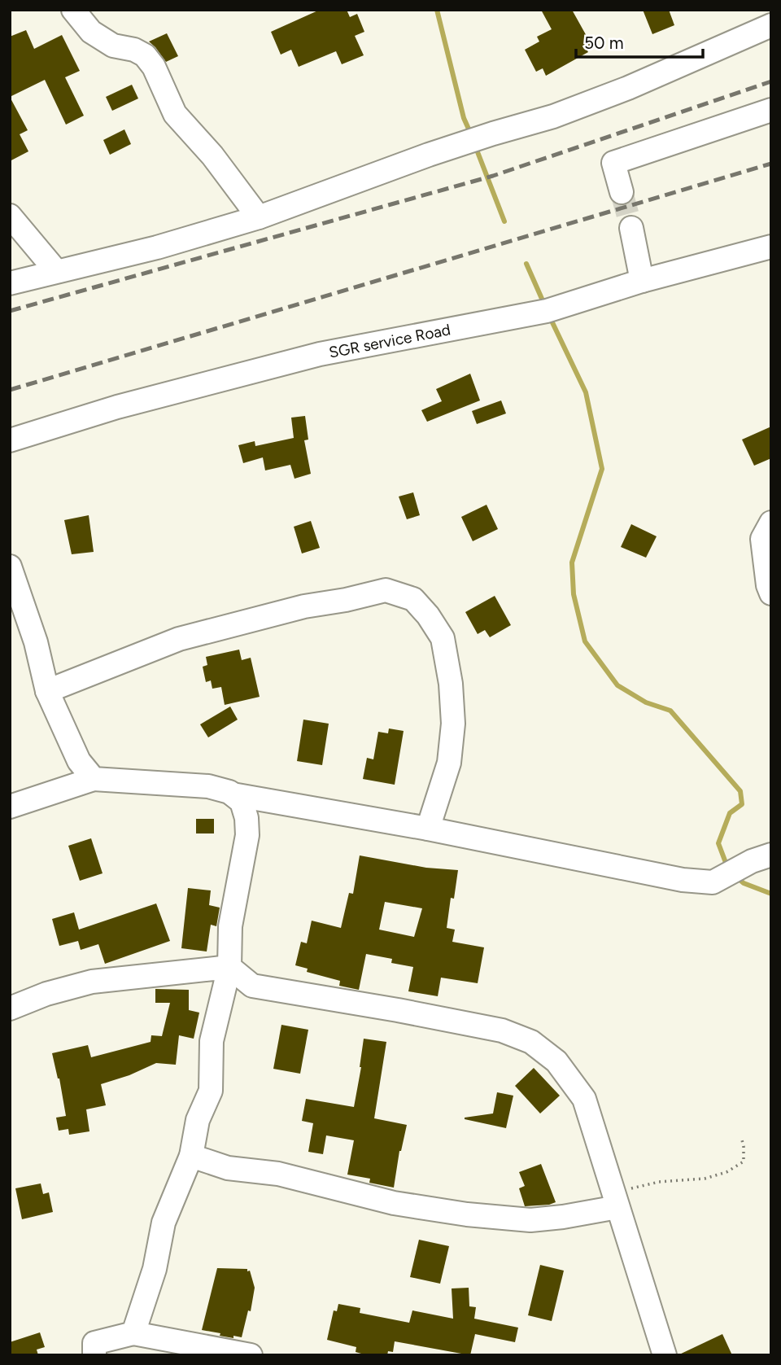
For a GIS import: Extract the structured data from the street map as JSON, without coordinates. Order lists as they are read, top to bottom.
{
  "streets": {
    "street": ["SGR service Road"]
  },
  "scale_bar": "50 m"
}
